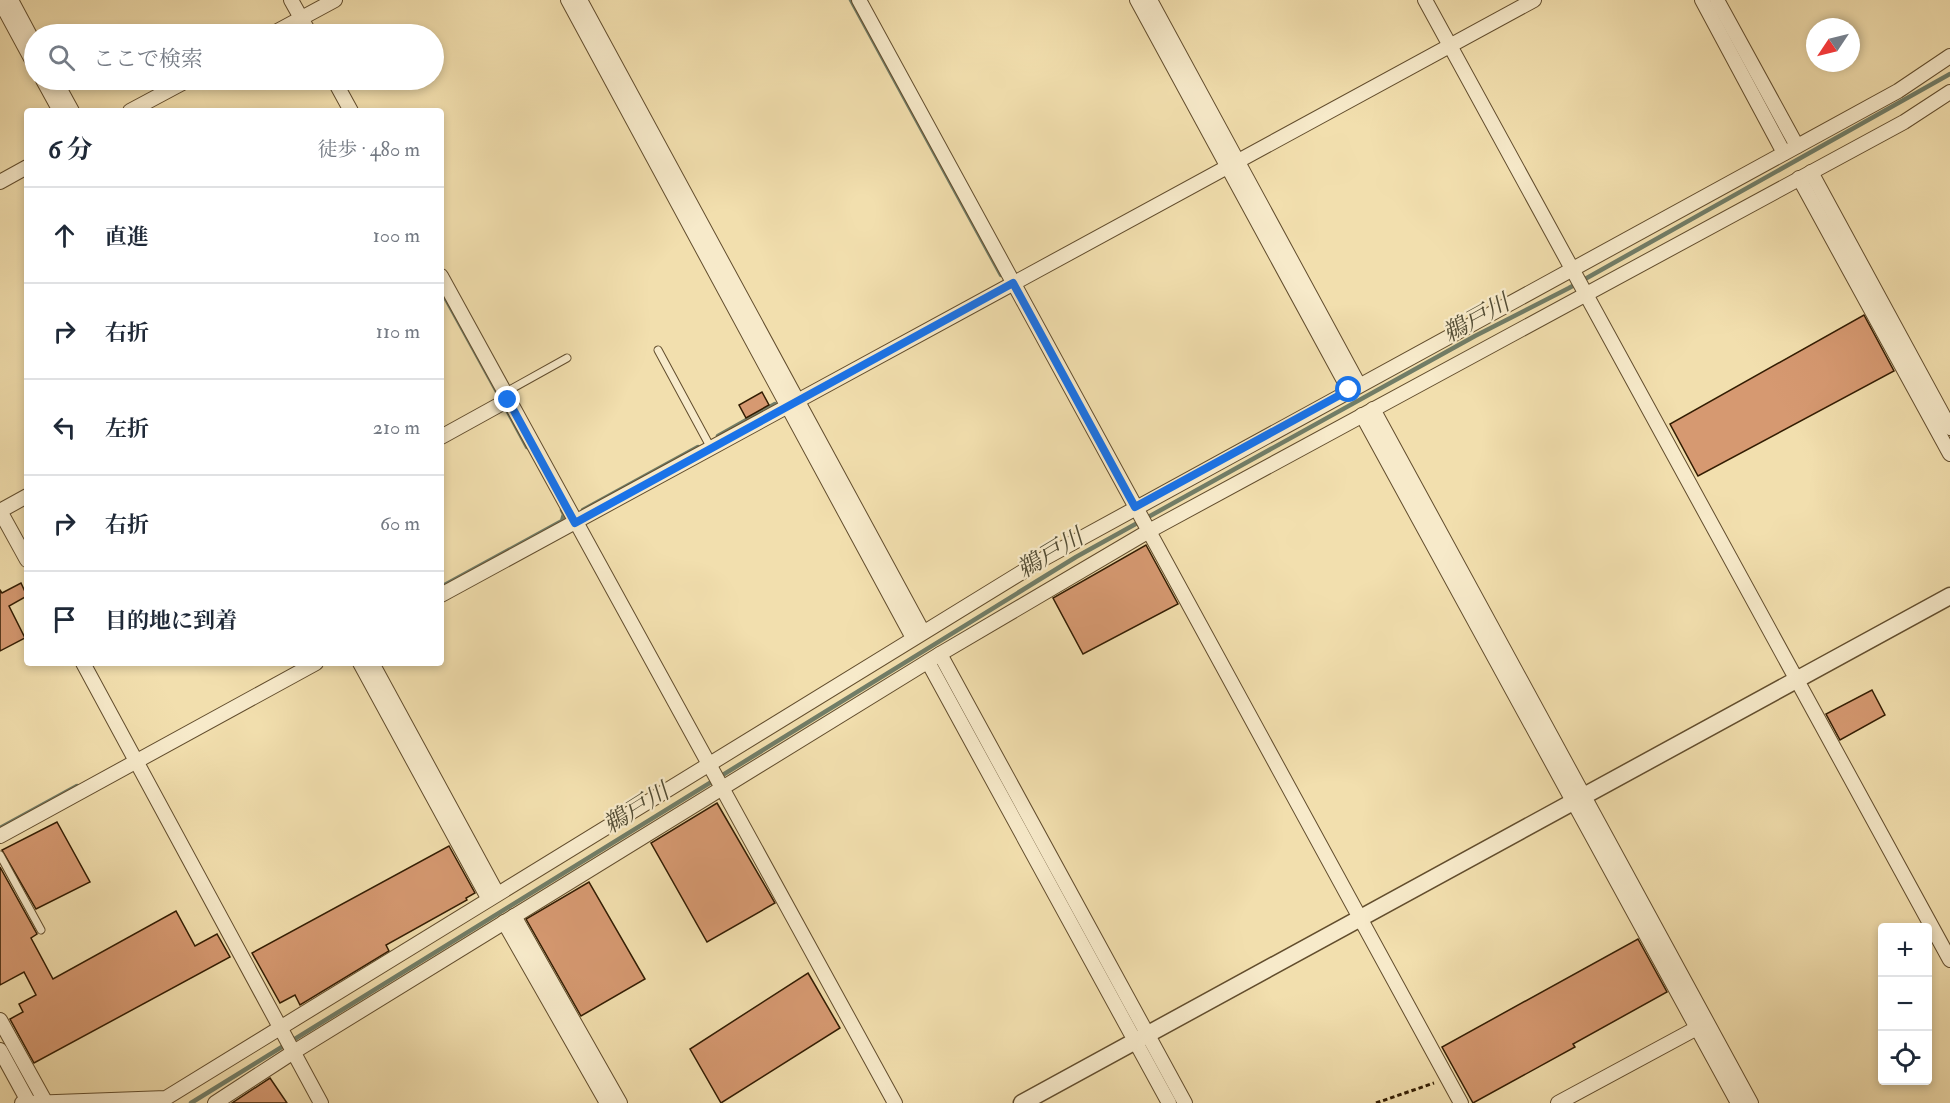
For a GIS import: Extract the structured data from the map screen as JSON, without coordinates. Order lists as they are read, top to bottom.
{
  "water": ["鵜戸川"],
  "north": "bottom left",
  "page": {
    "search": "ここで検索",
    "heading": ["6 分", "徒歩 · 480 m"],
    "list": [
      ["直進", "100 m"],
      ["右折", "110 m"],
      ["左折", "210 m"],
      ["右折", "60 m"],
      "目的地に到着"
    ],
    "map_buttons": ["+", "−"]
  }
}
